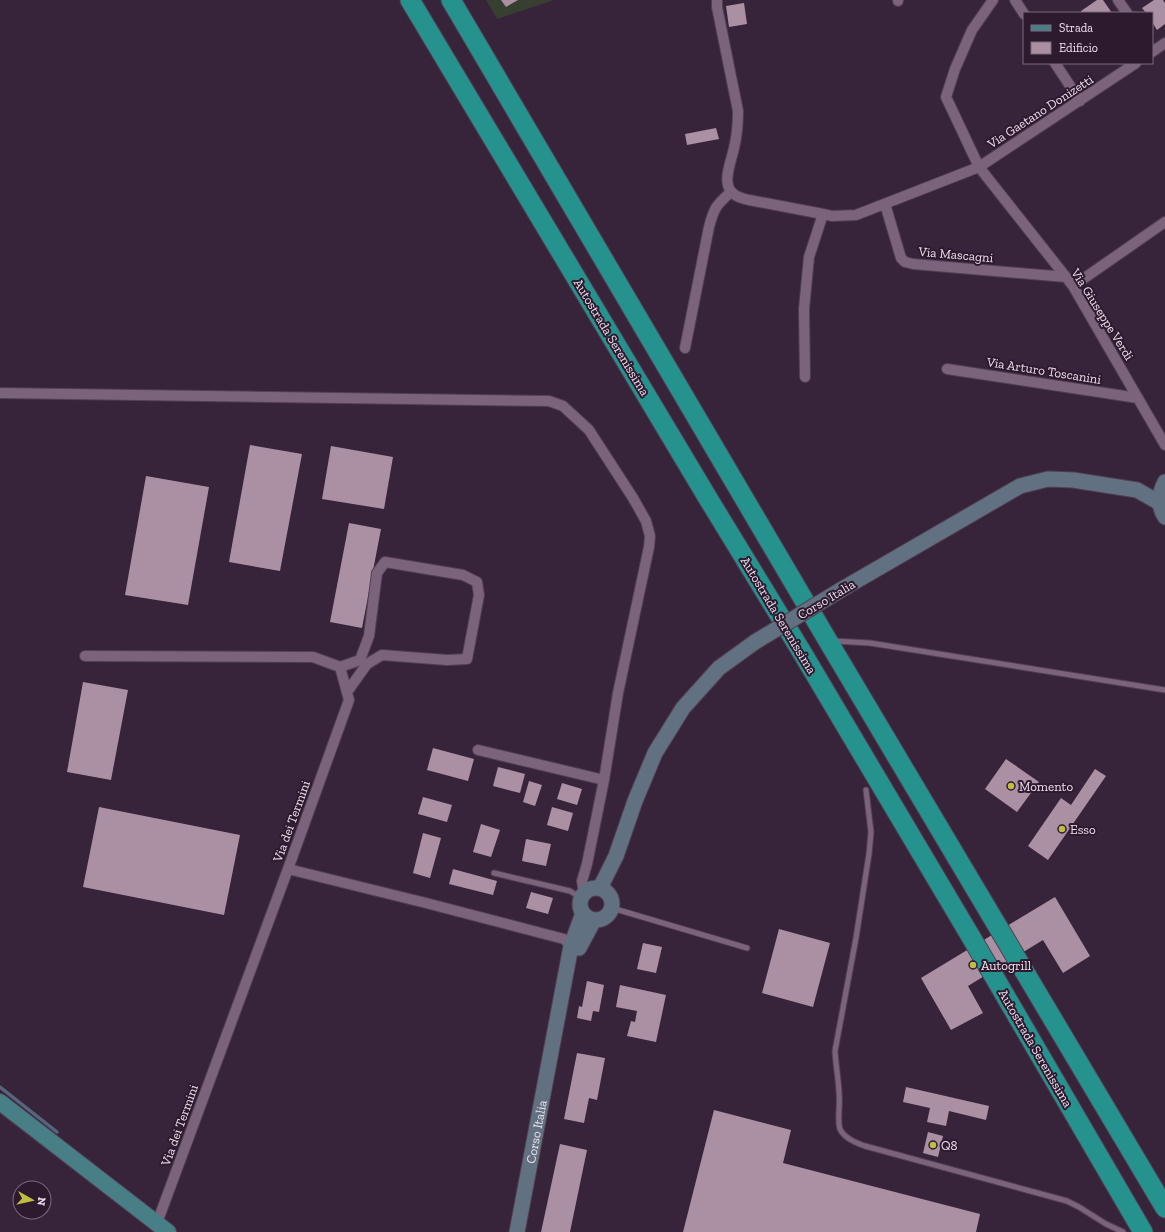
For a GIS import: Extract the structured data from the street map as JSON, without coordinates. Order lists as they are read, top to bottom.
{
  "streets": {
    "highway": ["Autostrada Serenissima"],
    "street": [
      "Via Gaetano Donizetti",
      "Via Mascagni",
      "Via Giuseppe Verdi",
      "Via Arturo Toscanini",
      "Corso Italia",
      "Via dei Termini"
    ]
  },
  "crossings": [
    ["Via Gaetano Donizetti", "Via Mascagni"],
    ["Via Gaetano Donizetti", "Via Giuseppe Verdi"],
    ["Via Mascagni", "Via Giuseppe Verdi"],
    ["Via Giuseppe Verdi", "Via Arturo Toscanini"]
  ],
  "places": [
    "Momento",
    "Esso",
    "Autogrill",
    "Q8"
  ],
  "legend": ["Strada", "Edificio"],
  "north": "right"
}
